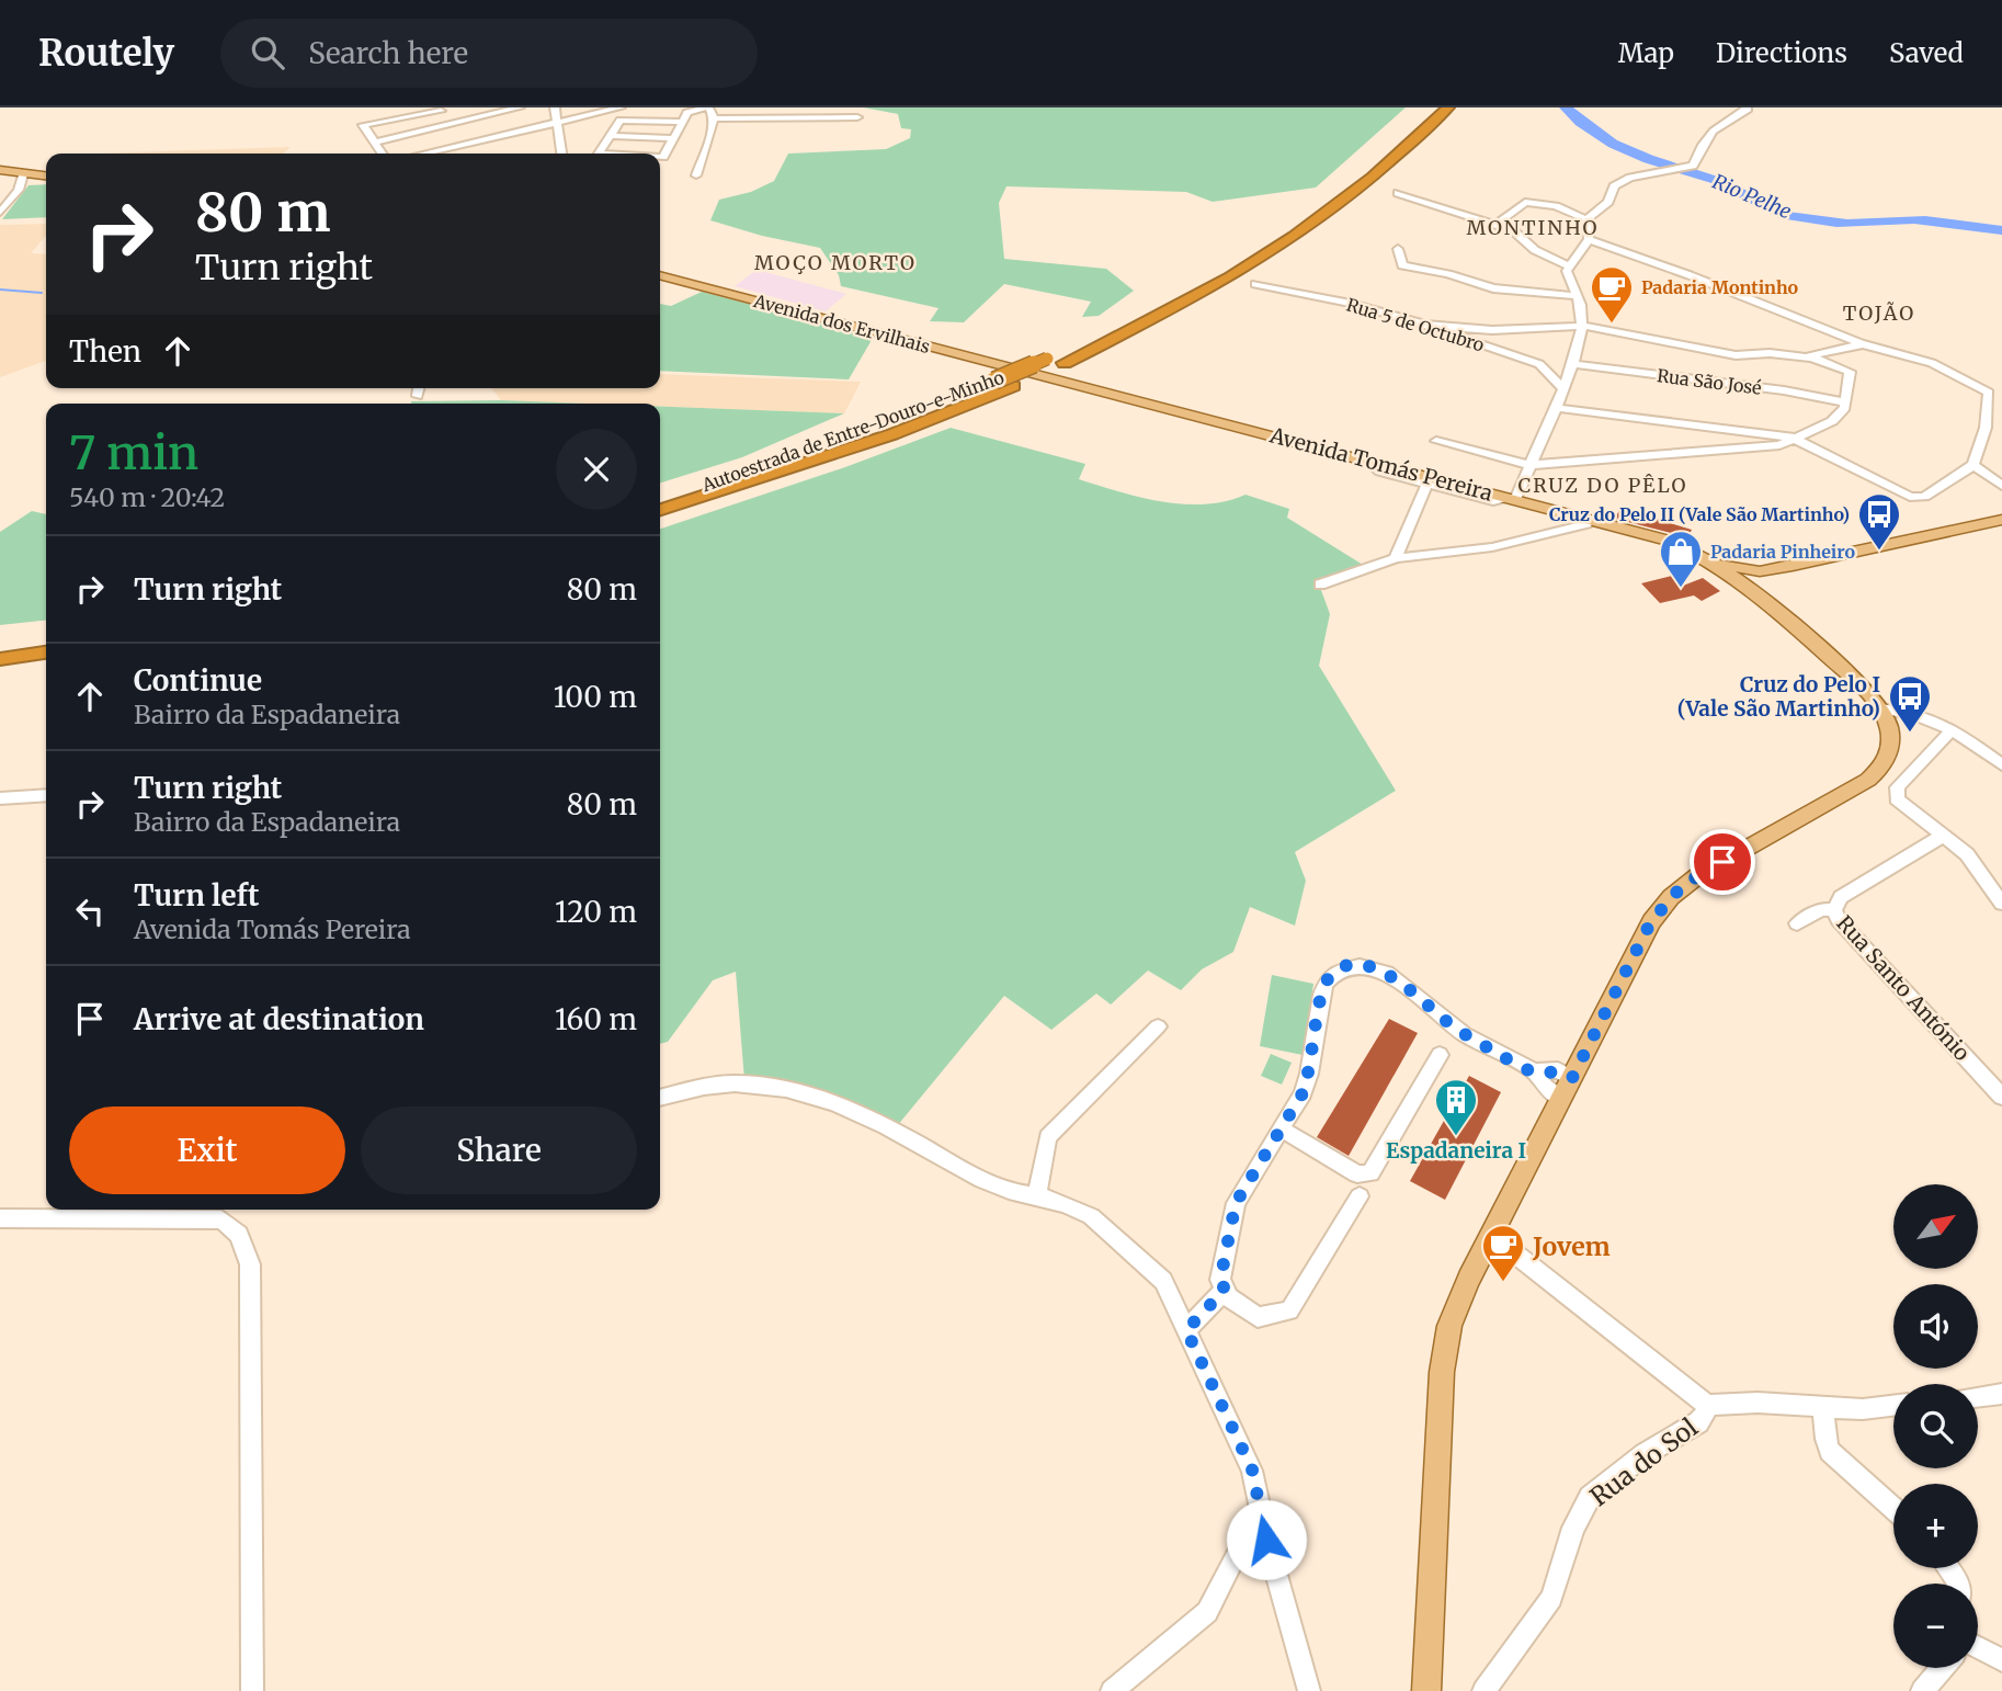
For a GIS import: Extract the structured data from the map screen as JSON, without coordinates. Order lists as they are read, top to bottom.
{
  "streets": {
    "highway": ["Autoestrada de Entre-Douro-e-Minho"],
    "main road": ["Avenida dos Ervilhais", "Avenida Tomás Pereira"],
    "street": [
      "Rua 5 de Octubro",
      "Rua São José",
      "Rua Santo António",
      "Rua do Sol"
    ]
  },
  "crossings": [
    ["Avenida dos Ervilhais", "Avenida Tomás Pereira"]
  ],
  "districts": [
    "MONTINHO",
    "MOÇO MORTO",
    "TOJÃO",
    "CRUZ DO PÊLO"
  ],
  "water": ["Rio Pelhe"],
  "places": {
    "cafe": ["Padaria Montinho", "Jovem"],
    "bus stop": ["Cruz do Pelo II (Vale São Martinho)", "Cruz do Pelo I (Vale São Martinho)"],
    "shop": ["Padaria Pinheiro"],
    "building": ["Espadaneira I"]
  },
  "north": "top right",
  "page": {
    "header": "Routely",
    "search": "Search here",
    "nav": ["Map", "Directions", "Saved"],
    "turn": ["80 m", "Turn right"],
    "then": "Then",
    "heading": ["7 min", "540 m · 20:42"],
    "list": [
      {
        "name": "Turn right",
        "value": "80 m"
      },
      {
        "name": "Continue",
        "note": "Bairro da Espadaneira",
        "value": "100 m"
      },
      {
        "name": "Turn right",
        "note": "Bairro da Espadaneira",
        "value": "80 m"
      },
      {
        "name": "Turn left",
        "note": "Avenida Tomás Pereira",
        "value": "120 m"
      },
      {
        "name": "Arrive at destination",
        "value": "160 m"
      }
    ],
    "buttons": ["Exit", "Share"],
    "map_buttons": ["+", "−"]
  }
}
